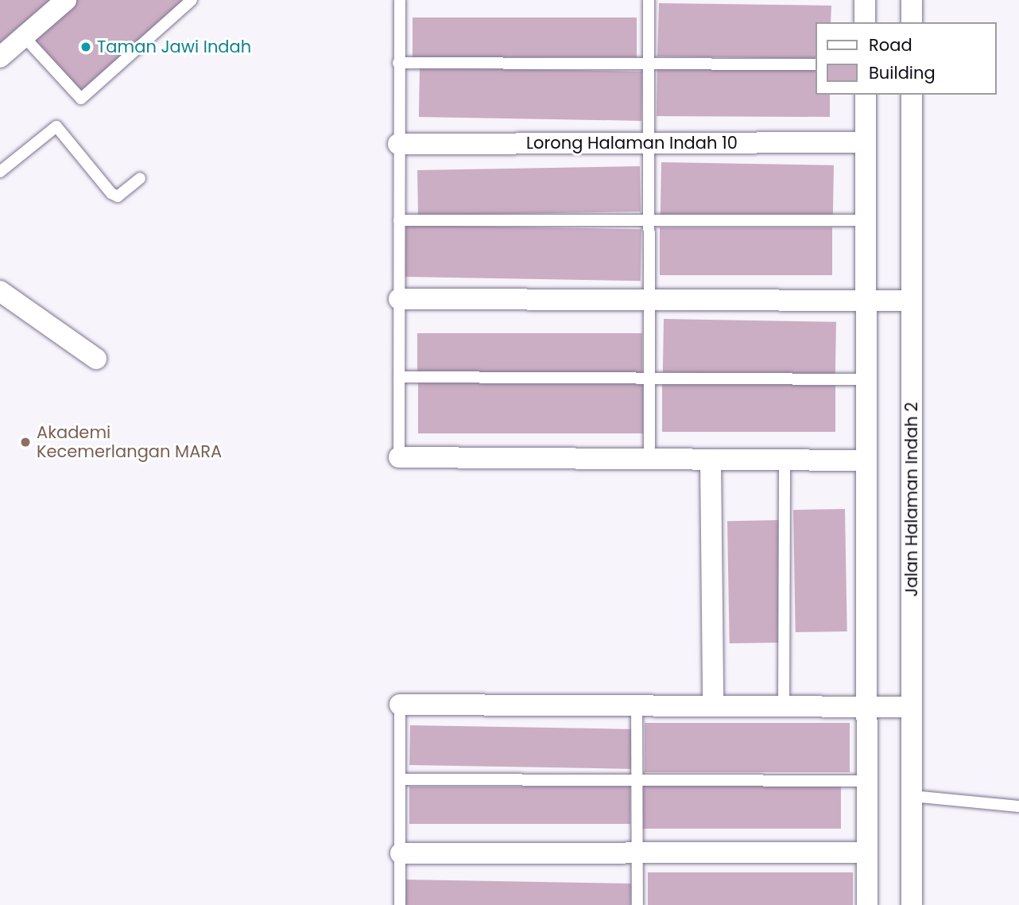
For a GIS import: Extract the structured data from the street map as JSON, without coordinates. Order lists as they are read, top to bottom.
{
  "streets": {
    "street": ["Lorong Halaman Indah 10", "Jalan Halaman Indah 2"]
  },
  "places": ["Taman Jawi Indah", "Akademi Kecemerlangan MARA"],
  "legend": ["Road", "Building"]
}
